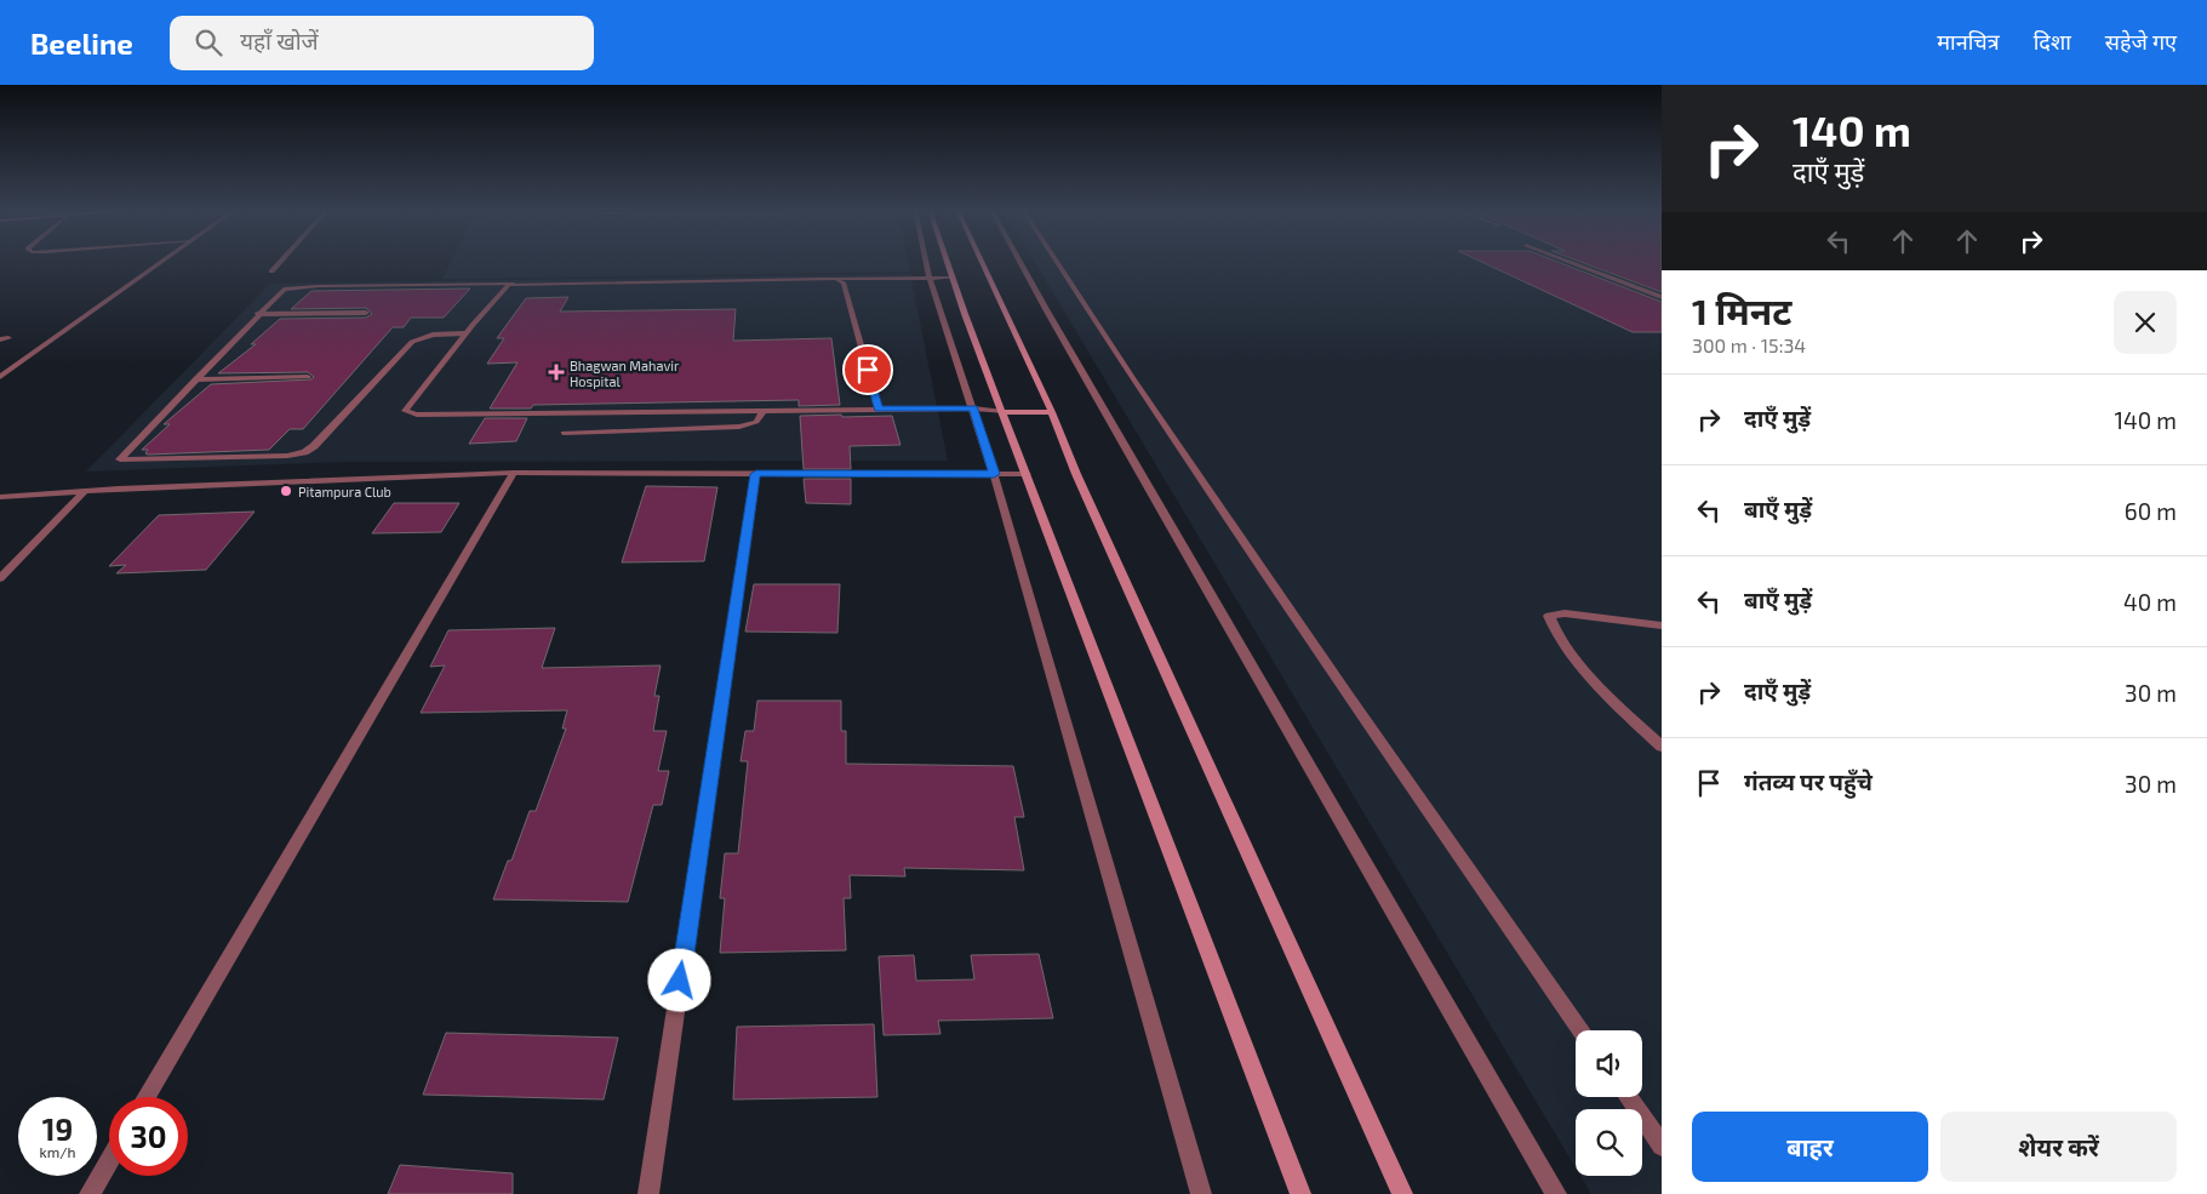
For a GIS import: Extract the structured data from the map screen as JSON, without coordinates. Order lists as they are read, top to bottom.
{
  "places": {
    "health": ["Bhagwan Mahavir Hospital"],
    "other": ["Pitampura Club"]
  },
  "page": {
    "header": "Beeline",
    "search": "यहाँ खोजें",
    "nav": ["मानचित्र", "दिशा", "सहेजे गए"],
    "turn": ["140 m", "दाएँ मुड़ें"],
    "heading": ["1 मिनट", "300 m · 15:34"],
    "list": [
      {
        "name": "दाएँ मुड़ें",
        "value": "140 m"
      },
      {
        "name": "बाएँ मुड़ें",
        "value": "60 m"
      },
      {
        "name": "बाएँ मुड़ें",
        "value": "40 m"
      },
      {
        "name": "दाएँ मुड़ें",
        "value": "30 m"
      },
      {
        "name": "गंतव्य पर पहुँचे",
        "value": "30 m"
      }
    ],
    "speed": "19 km/h",
    "limit": "30",
    "buttons": ["बाहर", "शेयर करें"]
  }
}
